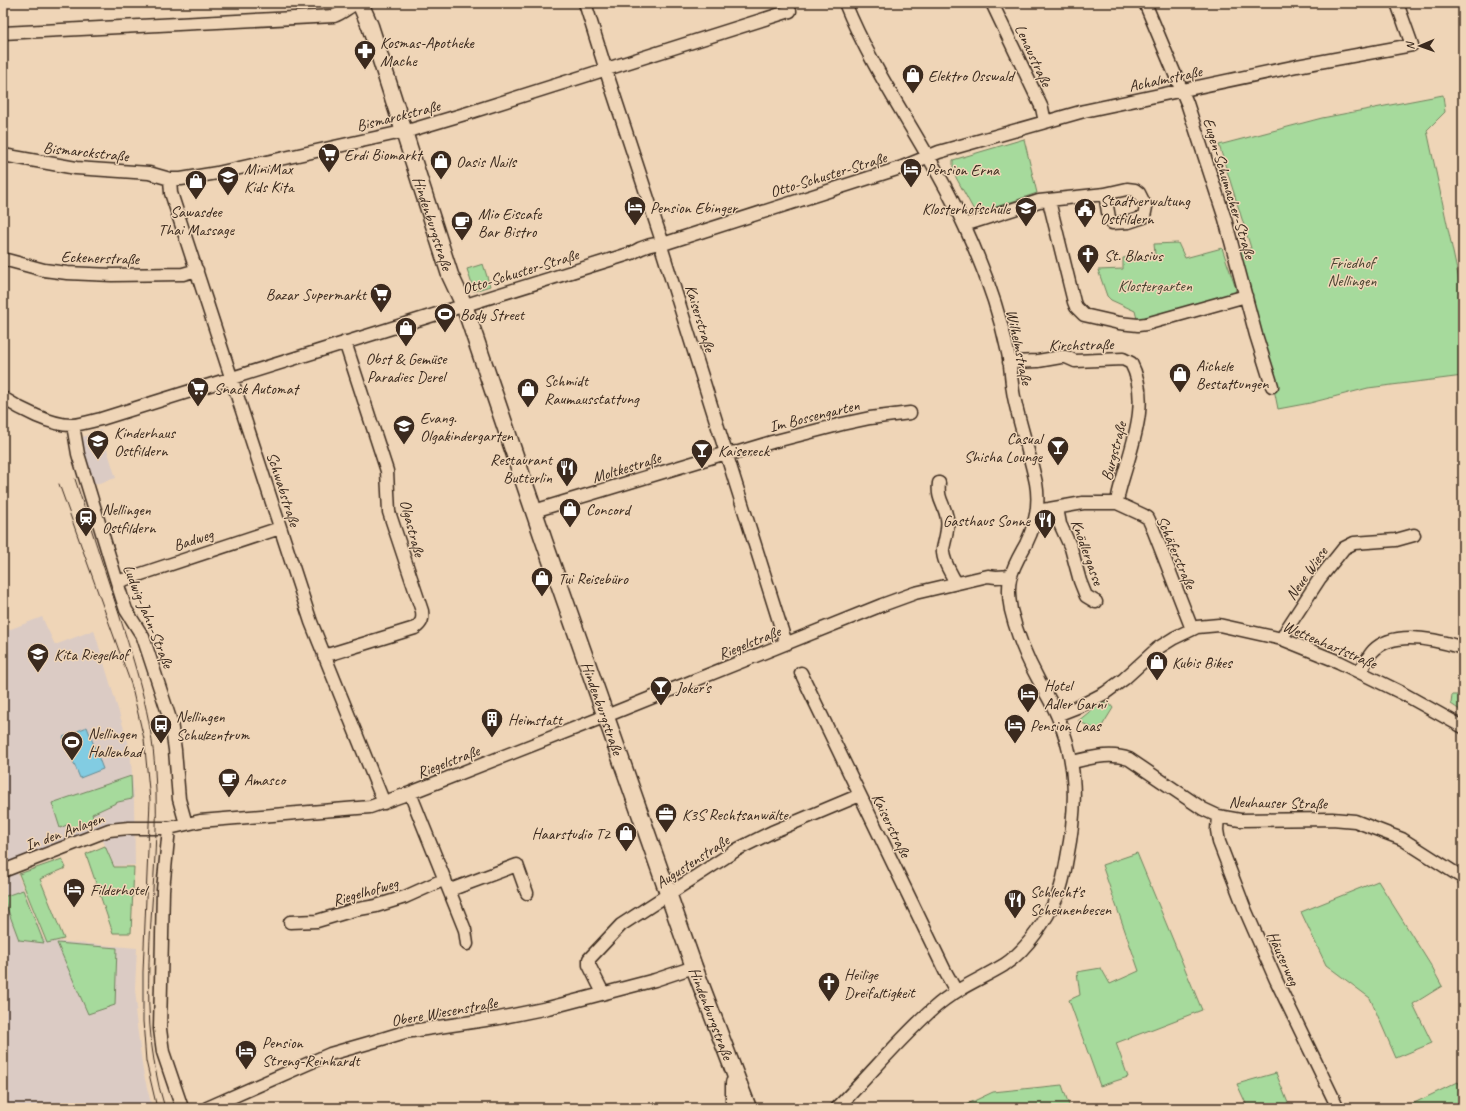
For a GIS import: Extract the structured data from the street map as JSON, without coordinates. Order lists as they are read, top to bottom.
{
  "streets": {
    "main road": ["Hindenburgstraße"],
    "street": [
      "Lenaustraße",
      "Achalmstraße",
      "Bismarckstraße",
      "Otto-Schuster-Straße",
      "Eugen-Schumacher-Straße",
      "Eckenerstraße",
      "Kaiserstraße",
      "Kirchstraße",
      "Wilhelmstraße",
      "Im Bossengarten",
      "Burgstraße",
      "Moltkestraße",
      "Schwabstraße",
      "Olgastraße",
      "Badweg",
      "Knödlergasse",
      "Schäferstraße",
      "Neue Wiese",
      "Ludwig-Jahn-Straße",
      "Riegelstraße",
      "Wettenhartstraße",
      "Neuhauser Straße",
      "In den Anlagen",
      "Augustenstraße",
      "Riegelhofweg",
      "Häuserweg",
      "Obere Wiesenstraße"
    ]
  },
  "crossings": [
    ["Lenaustraße", "Achalmstraße"],
    ["Achalmstraße", "Otto-Schuster-Straße"],
    ["Achalmstraße", "Eugen-Schumacher-Straße"],
    ["Achalmstraße", "Wilhelmstraße"],
    ["Bismarckstraße", "Hindenburgstraße"],
    ["Bismarckstraße", "Kaiserstraße"],
    ["Bismarckstraße", "Schwabstraße"],
    ["Otto-Schuster-Straße", "Hindenburgstraße"],
    ["Otto-Schuster-Straße", "Kaiserstraße"],
    ["Otto-Schuster-Straße", "Wilhelmstraße"],
    ["Otto-Schuster-Straße", "Schwabstraße"],
    ["Otto-Schuster-Straße", "Olgastraße"],
    ["Otto-Schuster-Straße", "Ludwig-Jahn-Straße"],
    ["Hindenburgstraße", "Moltkestraße"],
    ["Hindenburgstraße", "Riegelstraße"],
    ["Hindenburgstraße", "Augustenstraße"],
    ["Hindenburgstraße", "Obere Wiesenstraße"],
    ["Eckenerstraße", "Schwabstraße"],
    ["Kaiserstraße", "Wilhelmstraße"],
    ["Kaiserstraße", "Im Bossengarten"],
    ["Kaiserstraße", "Moltkestraße"],
    ["Kaiserstraße", "Riegelstraße"],
    ["Kaiserstraße", "Augustenstraße"],
    ["Kirchstraße", "Wilhelmstraße"],
    ["Kirchstraße", "Burgstraße"],
    ["Wilhelmstraße", "Riegelstraße"],
    ["Wilhelmstraße", "Wettenhartstraße"],
    ["Wilhelmstraße", "Neuhauser Straße"],
    ["Im Bossengarten", "Moltkestraße"],
    ["Burgstraße", "Schäferstraße"],
    ["Schwabstraße", "Olgastraße"],
    ["Schwabstraße", "Badweg"],
    ["Schwabstraße", "Riegelstraße"],
    ["Badweg", "Ludwig-Jahn-Straße"],
    ["Schäferstraße", "Wettenhartstraße"],
    ["Neue Wiese", "Wettenhartstraße"],
    ["Ludwig-Jahn-Straße", "Riegelstraße"],
    ["Riegelstraße", "In den Anlagen"],
    ["Neuhauser Straße", "Häuserweg"],
    ["Augustenstraße", "Obere Wiesenstraße"]
  ],
  "parks": ["Friedhof Nellingen", "Klostergarten"],
  "places": {
    "pharmacy": ["Kosmas-Apotheke Mache"],
    "shop": [
      "Elektro Osswald",
      "Oasis Nails",
      "Sawasdee Thai Massage",
      "Obst & Gemüse Paradies Derel",
      "Aichele Bestattungen",
      "Schmidt Raumausstattung",
      "Concord",
      "Tui Reisebüro",
      "Kubis Bikes",
      "Haarstudio T2"
    ],
    "supermarket": ["Erdi Biomarkt", "Bazar Supermarkt", "Snack Automat"],
    "hotel": [
      "Pension Erna",
      "Pension Ebinger",
      "Hotel Adler Garni",
      "Pension Laas",
      "Filderhotel",
      "Pension Streng-Reinhardt"
    ],
    "school or university": [
      "MiniMax Kids Kita",
      "Klosterhofschule",
      "Evang. Olgakindergarten",
      "Kinderhaus Ostfildern",
      "Kita Riegelhof"
    ],
    "public building": ["Stadtverwaltung Ostfildern"],
    "cafe": ["Mio Eiscafe Bar Bistro", "Amasco"],
    "church": ["St. Blasius", "Heilige Dreifaltigkeit"],
    "sports": ["Body Street", "Nellingen Hallenbad"],
    "bar": ["Casual Shisha Lounge", "Kaisereck", "Joker's"],
    "restaurant": ["Restaurant Butterlin", "Gasthaus Sonne", "Schlecht's Scheunenbesen"],
    "station": ["Nellingen Ostfildern"],
    "building": ["Heimstatt"],
    "bus stop": ["Nellingen Schulzentrum"],
    "office": ["K3S Rechtsanwälte"]
  },
  "north": "left"
}
